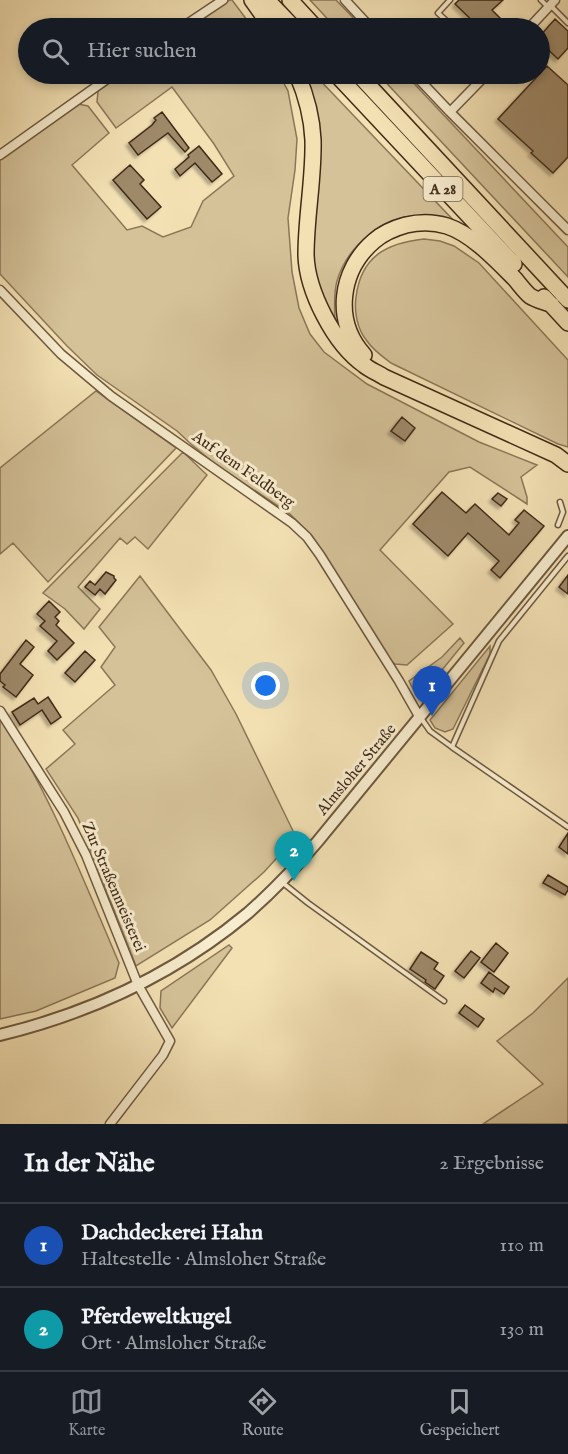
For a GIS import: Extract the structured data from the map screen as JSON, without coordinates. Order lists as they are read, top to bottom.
{
  "streets": {
    "highway": ["A 28"],
    "street": ["Auf dem Feldberg", "Almsloher Straße", "Zur Straßenmeisterei"]
  },
  "crossings": [
    ["Auf dem Feldberg", "Almsloher Straße"],
    ["Almsloher Straße", "Zur Straßenmeisterei"]
  ],
  "page": {
    "search": "Hier suchen",
    "pins": ["1", "2"],
    "heading": ["In der Nähe", "2 Ergebnisse"],
    "list": [
      {
        "mark": "1",
        "name": "Dachdeckerei Hahn",
        "note": "Haltestelle · Almsloher Straße",
        "value": "110 m"
      },
      {
        "mark": "2",
        "name": "Pferdeweltkugel",
        "note": "Ort · Almsloher Straße",
        "value": "130 m"
      }
    ],
    "nav": ["Karte", "Route", "Gespeichert"]
  }
}
